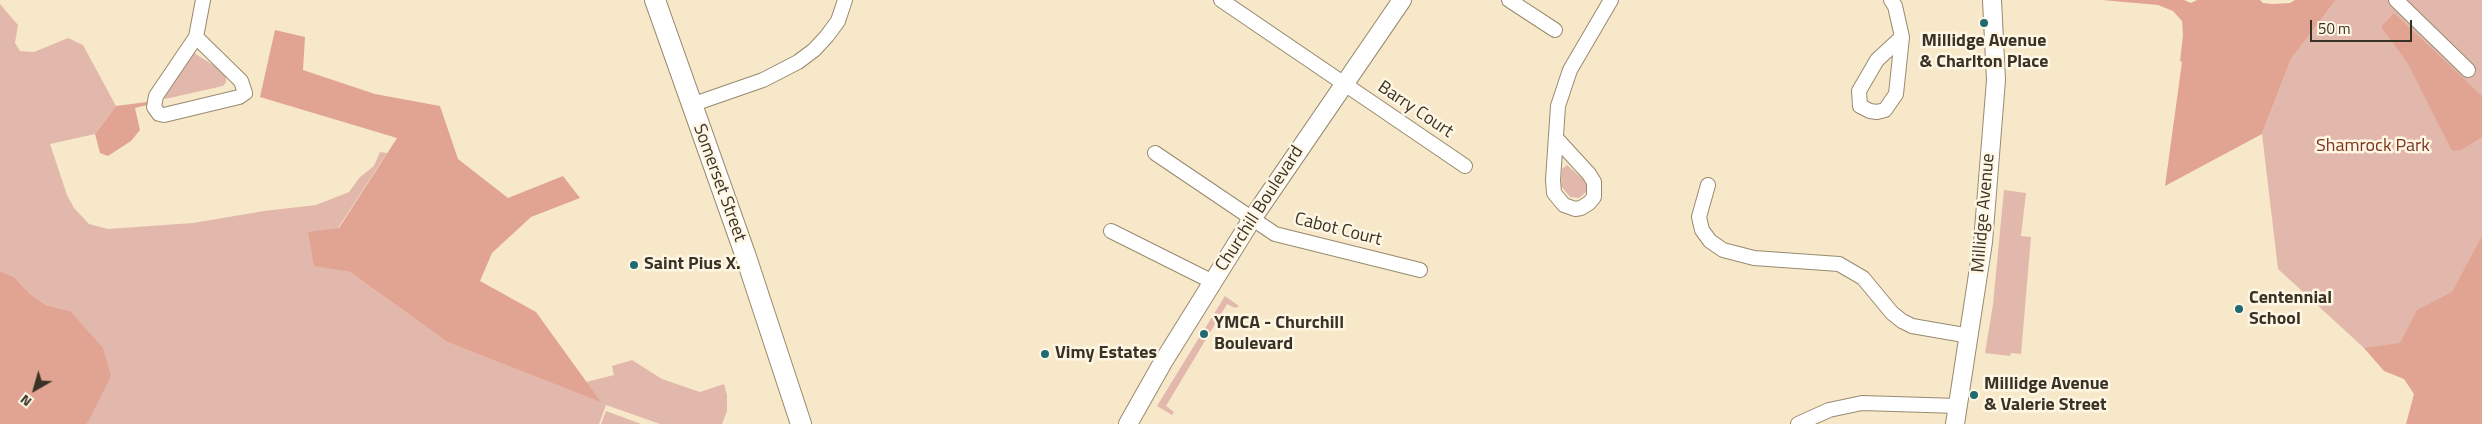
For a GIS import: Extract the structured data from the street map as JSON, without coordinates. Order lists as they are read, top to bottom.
{
  "streets": {
    "main road": ["Somerset Street"],
    "street": [
      "Barry Court",
      "Churchill Boulevard",
      "Millidge Avenue",
      "Cabot Court"
    ]
  },
  "crossings": [
    ["Barry Court", "Churchill Boulevard"],
    ["Churchill Boulevard", "Cabot Court"]
  ],
  "parks": ["Shamrock Park"],
  "places": [
    "Millidge Avenue & Charlton Place",
    "Saint Pius X.",
    "Centennial School",
    "YMCA - Churchill Boulevard",
    "Vimy Estates",
    "Millidge Avenue & Valerie Street"
  ],
  "scale_bar": "50 m",
  "north": "bottom left"
}
